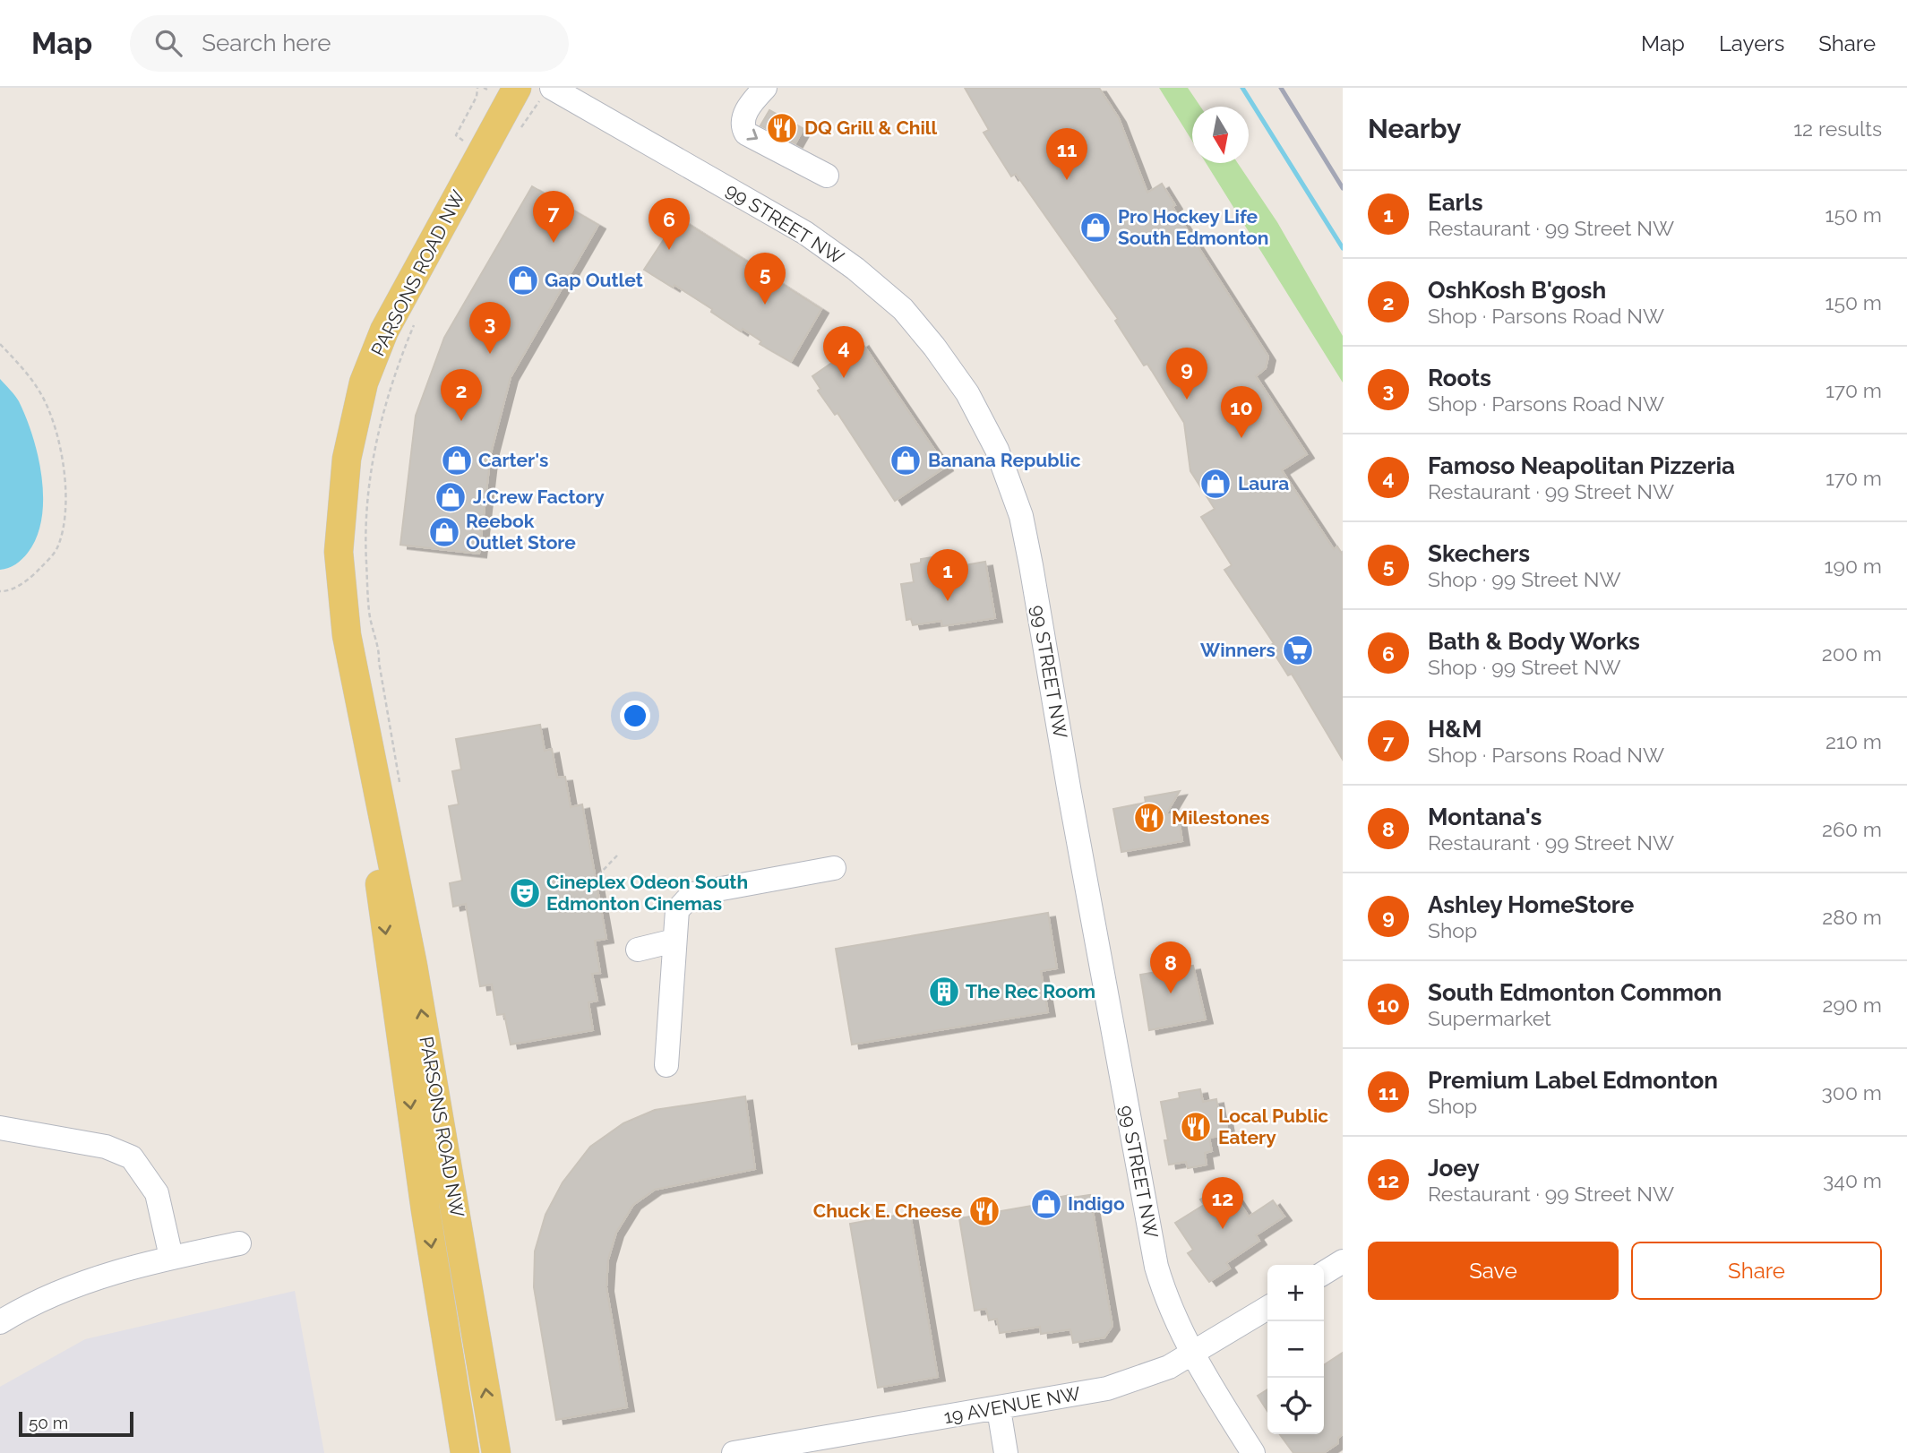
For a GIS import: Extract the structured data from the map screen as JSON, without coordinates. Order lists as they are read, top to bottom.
{
  "streets": {
    "main road": ["PARSONS ROAD NW"],
    "street": ["99 STREET NW", "19 AVENUE NW"]
  },
  "crossings": [
    ["99 STREET NW", "19 AVENUE NW"]
  ],
  "places": {
    "restaurant": [
      "DQ Grill & Chill",
      "Milestones",
      "Local Public Eatery",
      "Chuck E. Cheese"
    ],
    "shop": [
      "Pro Hockey Life South Edmonton",
      "Gap Outlet",
      "Carter's",
      "Banana Republic",
      "Laura",
      "J.Crew Factory",
      "Reebok Outlet Store",
      "Indigo"
    ],
    "supermarket": ["Winners"],
    "theatre": ["Cineplex Odeon South Edmonton Cinemas"],
    "building": ["The Rec Room"]
  },
  "scale_bar": "50 m",
  "north": "bottom",
  "page": {
    "header": "Map",
    "search": "Search here",
    "nav": ["Map", "Layers", "Share"],
    "heading": ["Nearby", "12 results"],
    "pins": [
      "11",
      "7",
      "6",
      "5",
      "3",
      "4",
      "9",
      "2",
      "10",
      "1",
      "8",
      "12"
    ],
    "list": [
      {
        "mark": "1",
        "name": "Earls",
        "note": "Restaurant · 99 Street NW",
        "value": "150 m"
      },
      {
        "mark": "2",
        "name": "OshKosh B'gosh",
        "note": "Shop · Parsons Road NW",
        "value": "150 m"
      },
      {
        "mark": "3",
        "name": "Roots",
        "note": "Shop · Parsons Road NW",
        "value": "170 m"
      },
      {
        "mark": "4",
        "name": "Famoso Neapolitan Pizzeria",
        "note": "Restaurant · 99 Street NW",
        "value": "170 m"
      },
      {
        "mark": "5",
        "name": "Skechers",
        "note": "Shop · 99 Street NW",
        "value": "190 m"
      },
      {
        "mark": "6",
        "name": "Bath & Body Works",
        "note": "Shop · 99 Street NW",
        "value": "200 m"
      },
      {
        "mark": "7",
        "name": "H&M",
        "note": "Shop · Parsons Road NW",
        "value": "210 m"
      },
      {
        "mark": "8",
        "name": "Montana's",
        "note": "Restaurant · 99 Street NW",
        "value": "260 m"
      },
      {
        "mark": "9",
        "name": "Ashley HomeStore",
        "note": "Shop",
        "value": "280 m"
      },
      {
        "mark": "10",
        "name": "South Edmonton Common",
        "note": "Supermarket",
        "value": "290 m"
      },
      {
        "mark": "11",
        "name": "Premium Label Edmonton",
        "note": "Shop",
        "value": "300 m"
      },
      {
        "mark": "12",
        "name": "Joey",
        "note": "Restaurant · 99 Street NW",
        "value": "340 m"
      }
    ],
    "buttons": ["Save", "Share"],
    "map_buttons": ["+", "−"],
    "scale": "50 m"
  }
}
